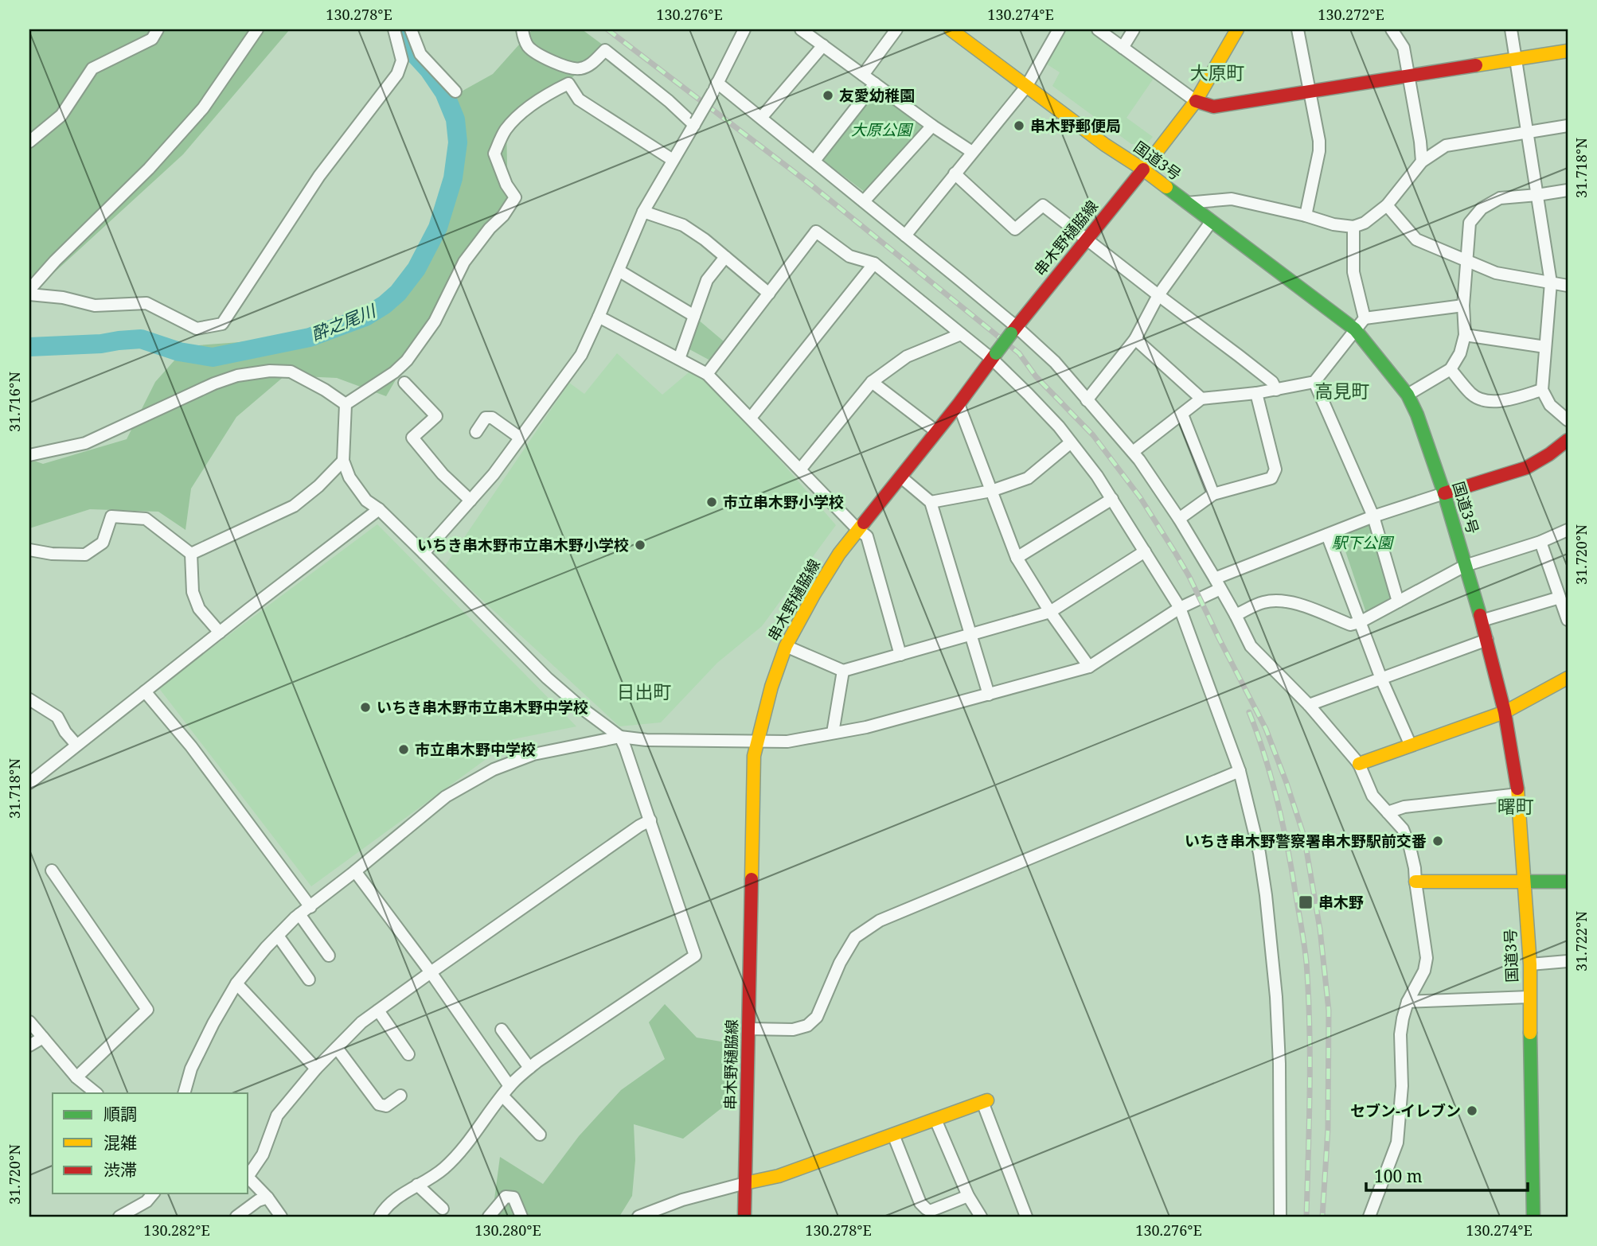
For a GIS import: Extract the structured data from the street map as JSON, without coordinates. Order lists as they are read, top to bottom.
{
  "streets": {
    "main road": ["国道3号", "串木野樋脇線"]
  },
  "crossings": [
    ["国道3号", "串木野樋脇線"]
  ],
  "districts": [
    "大原町",
    "高見町",
    "日出町",
    "曙町"
  ],
  "water": ["酔之尾川"],
  "parks": ["大原公園", "駅下公園"],
  "places": {
    "other": [
      "友愛幼稚園",
      "串木野郵便局",
      "市立串木野小学校",
      "いちき串木野市立串木野小学校",
      "いちき串木野市立串木野中学校",
      "市立串木野中学校",
      "いちき串木野警察署串木野駅前交番",
      "セブン-イレブン"
    ],
    "transit": ["串木野"]
  },
  "legend": ["順調", "混雑", "渋滞"],
  "scale_bar": "100 m",
  "coordinates": [
    "130.278°E",
    "130.276°E",
    "130.274°E",
    "130.272°E",
    "31.718°N",
    "31.716°N",
    "31.720°N",
    "31.722°N",
    "130.282°E",
    "130.280°E"
  ]
}
